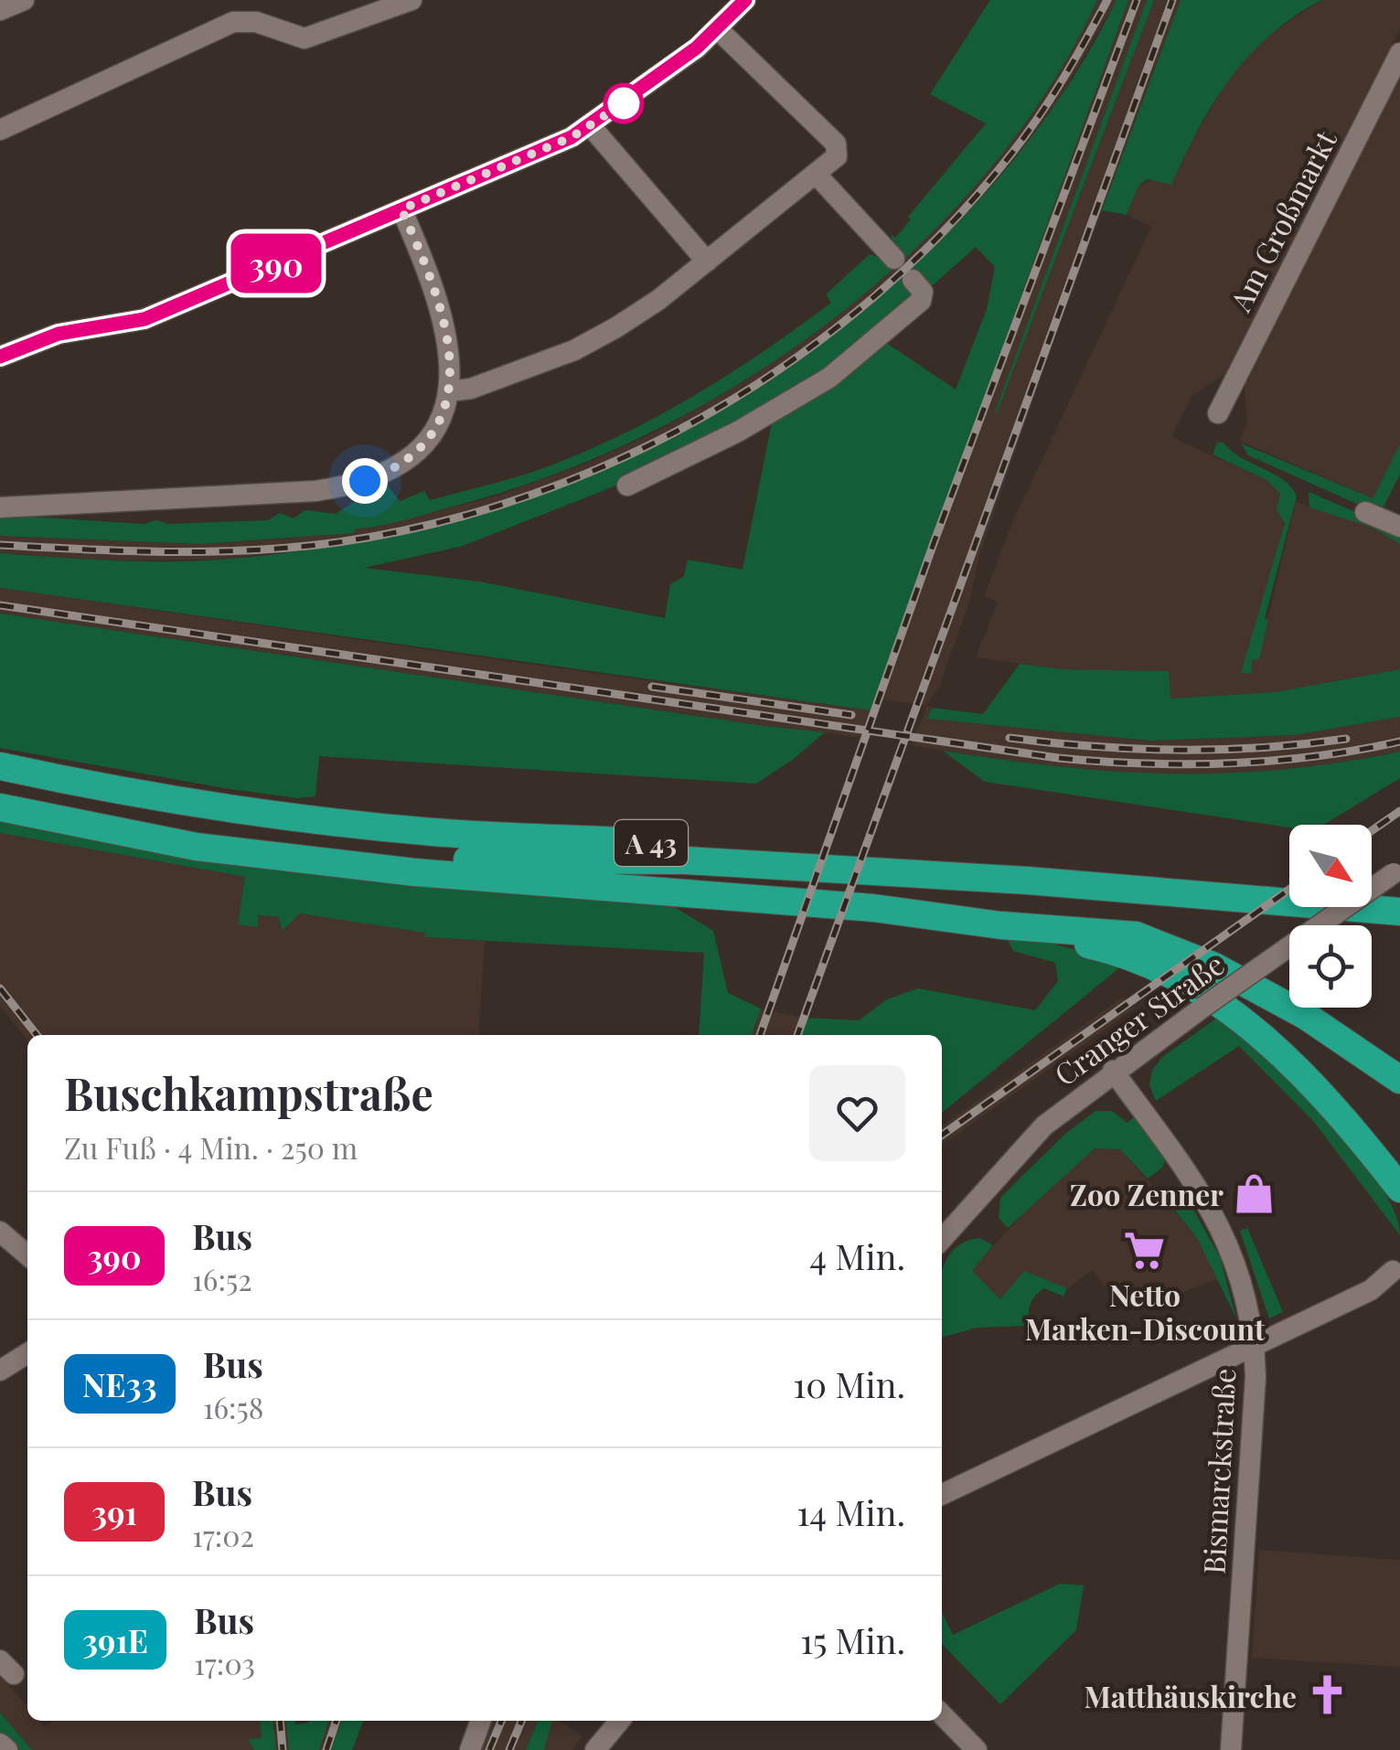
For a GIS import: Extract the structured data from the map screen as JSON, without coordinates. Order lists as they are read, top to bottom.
{
  "streets": {
    "highway": ["A 43"],
    "street": ["Am Großmarkt", "Cranger Straße", "Bismarckstraße"]
  },
  "crossings": [
    ["Cranger Straße", "Bismarckstraße"]
  ],
  "places": {
    "shop": ["Zoo Zenner"],
    "supermarket": ["Netto Marken-Discount"],
    "church": ["Matthäuskirche"]
  },
  "lines": ["bus line 390"],
  "north": "bottom right",
  "page": {
    "on_map": "390",
    "heading": ["Buschkampstraße", "Zu Fuß · 4 Min. · 250 m"],
    "list": [
      {
        "mark": "390",
        "name": "Bus",
        "note": "16:52",
        "value": "4 Min."
      },
      {
        "mark": "NE33",
        "name": "Bus",
        "note": "16:58",
        "value": "10 Min."
      },
      {
        "mark": "391",
        "name": "Bus",
        "note": "17:02",
        "value": "14 Min."
      },
      {
        "mark": "391E",
        "name": "Bus",
        "note": "17:03",
        "value": "15 Min."
      }
    ]
  }
}
